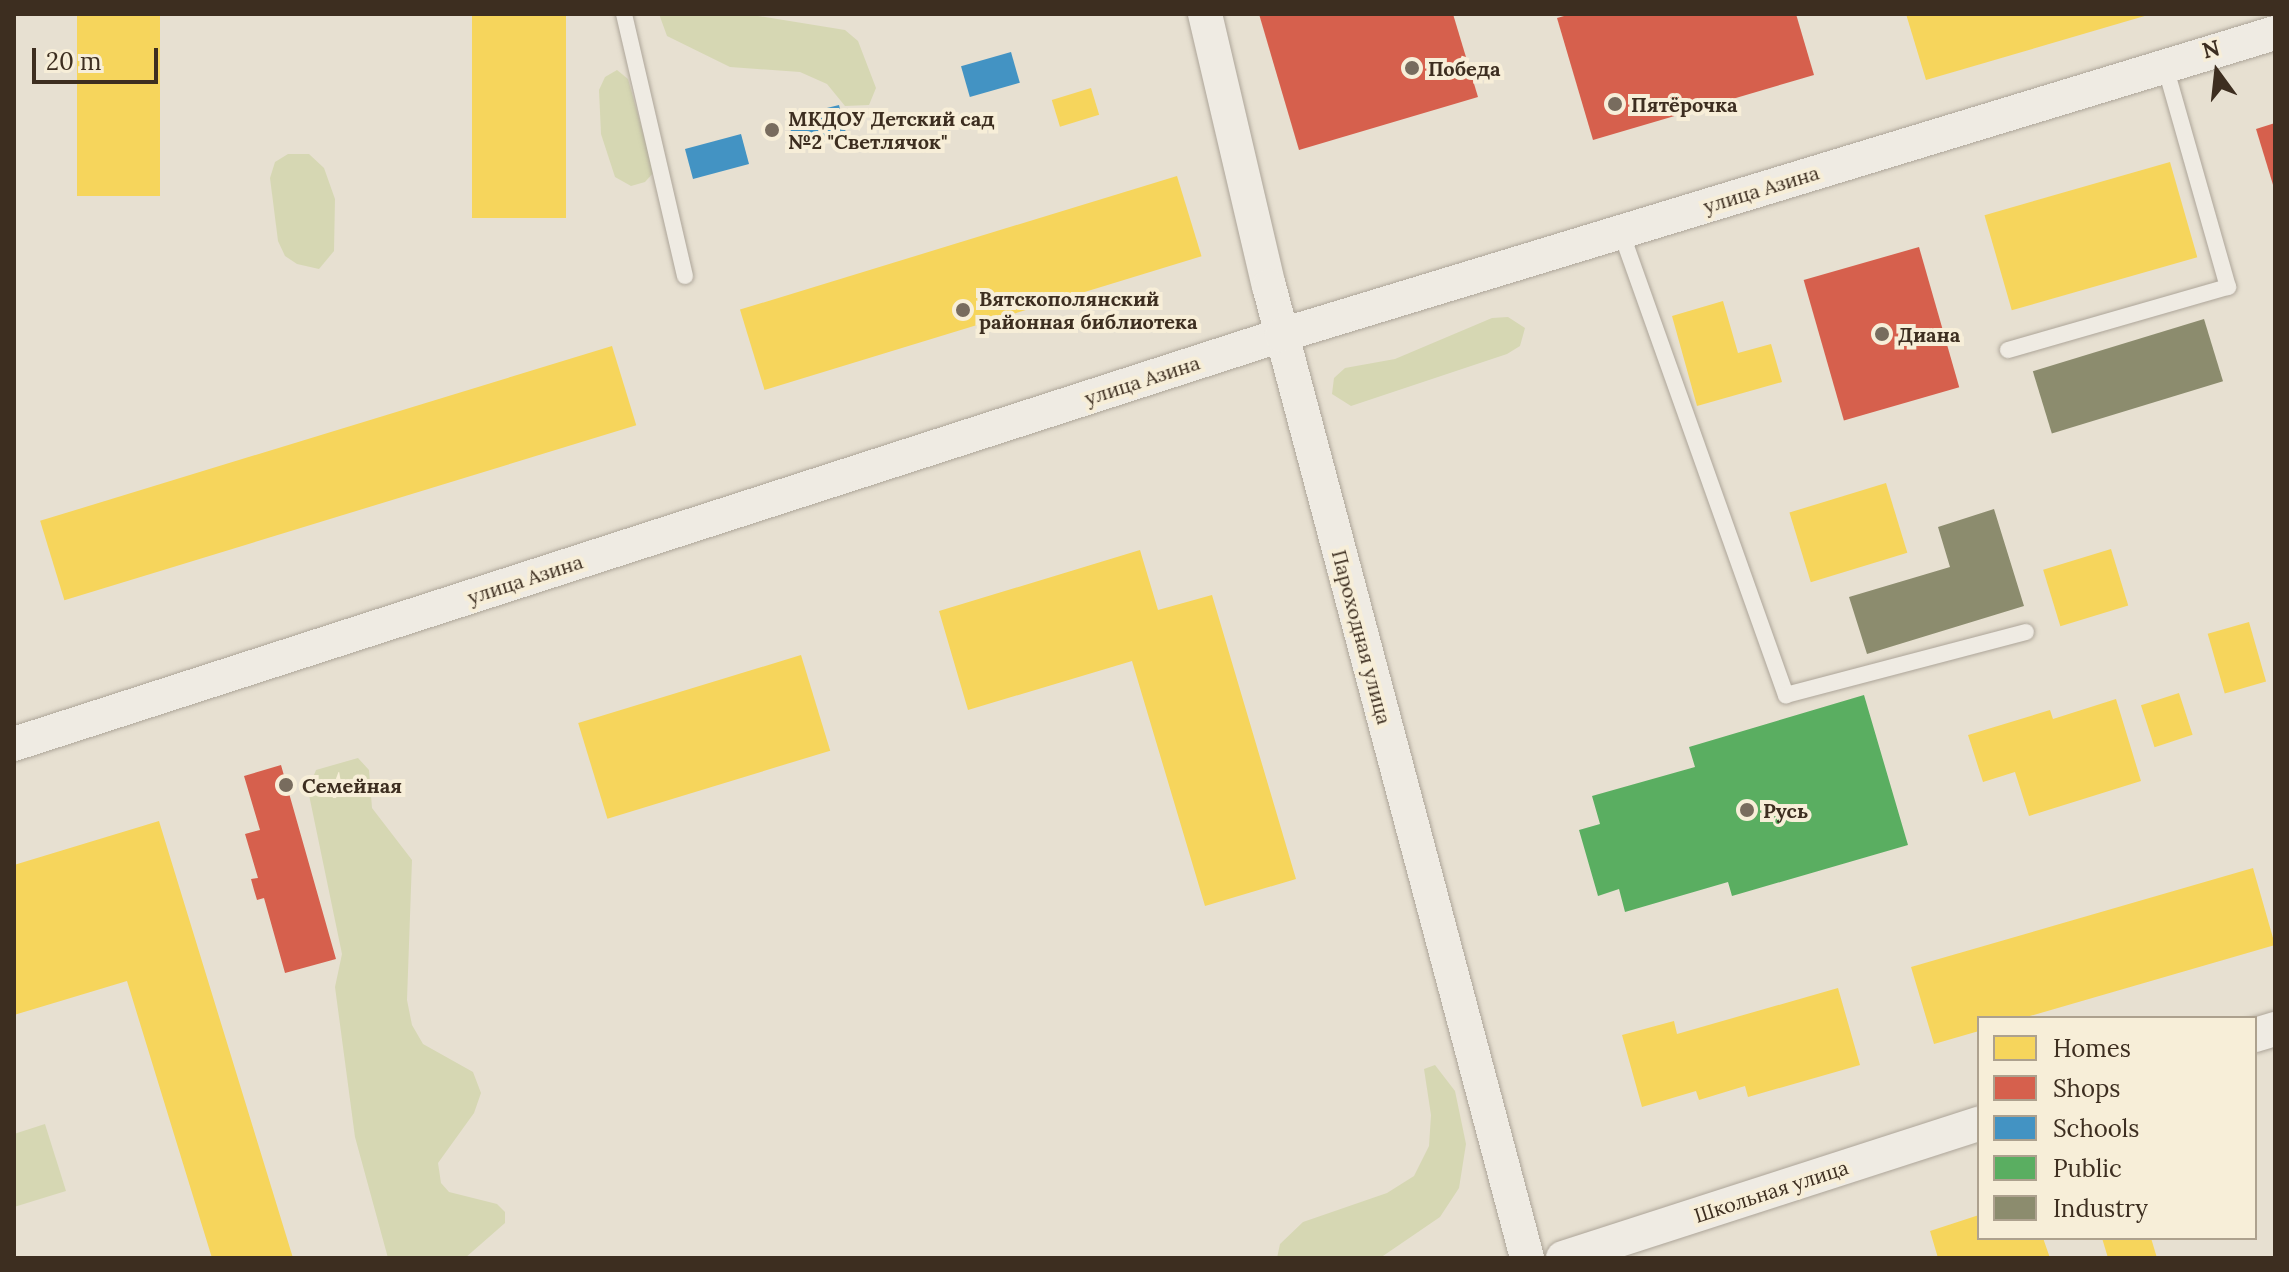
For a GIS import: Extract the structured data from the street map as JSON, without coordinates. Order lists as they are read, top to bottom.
{
  "streets": {
    "street": ["улица Азина", "Пароходная улица", "Школьная улица"]
  },
  "crossings": [
    ["улица Азина", "Пароходная улица"]
  ],
  "places": [
    "Победа",
    "Пятёрочка",
    "МКДОУ Детский сад №2 \"Светлячок\"",
    "Вятскополянский районная библиотека",
    "Диана",
    "Семейная",
    "Русь"
  ],
  "legend": [
    "Homes",
    "Shops",
    "Schools",
    "Public",
    "Industry"
  ],
  "scale_bar": "20 m",
  "north": "top"
}
